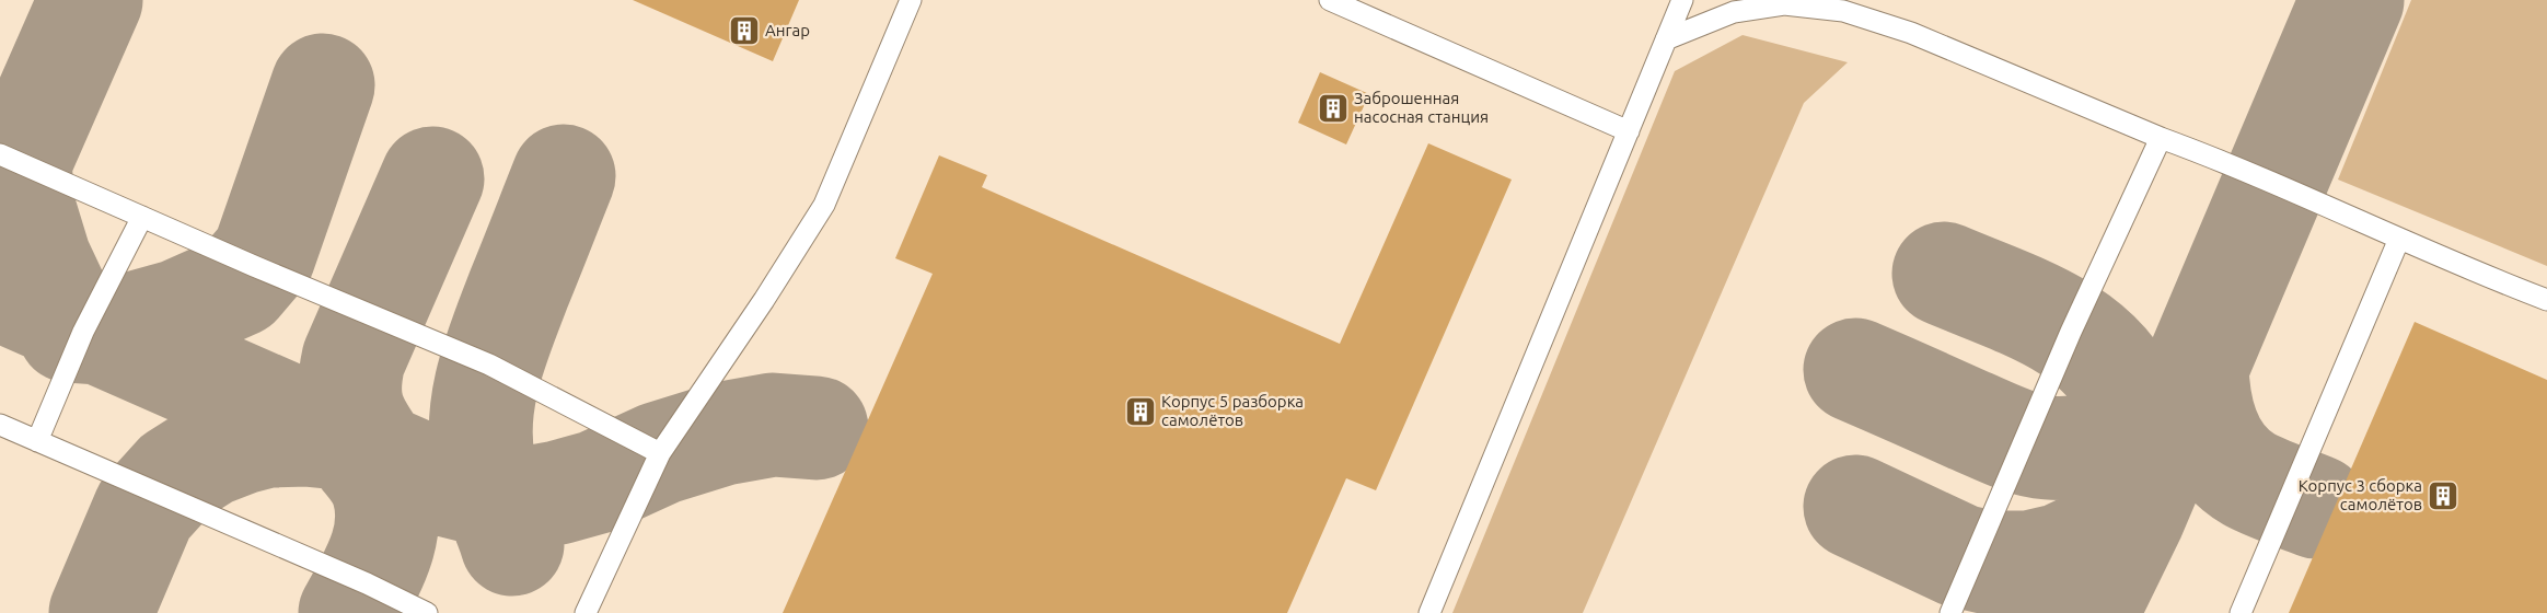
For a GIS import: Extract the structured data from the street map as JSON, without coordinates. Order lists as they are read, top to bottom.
{
  "places": {
    "building": [
      "Ангар",
      "Заброшенная насосная станция",
      "Корпус 5 разборка самолётов",
      "Корпус 3 сборка самолётов"
    ]
  }
}
